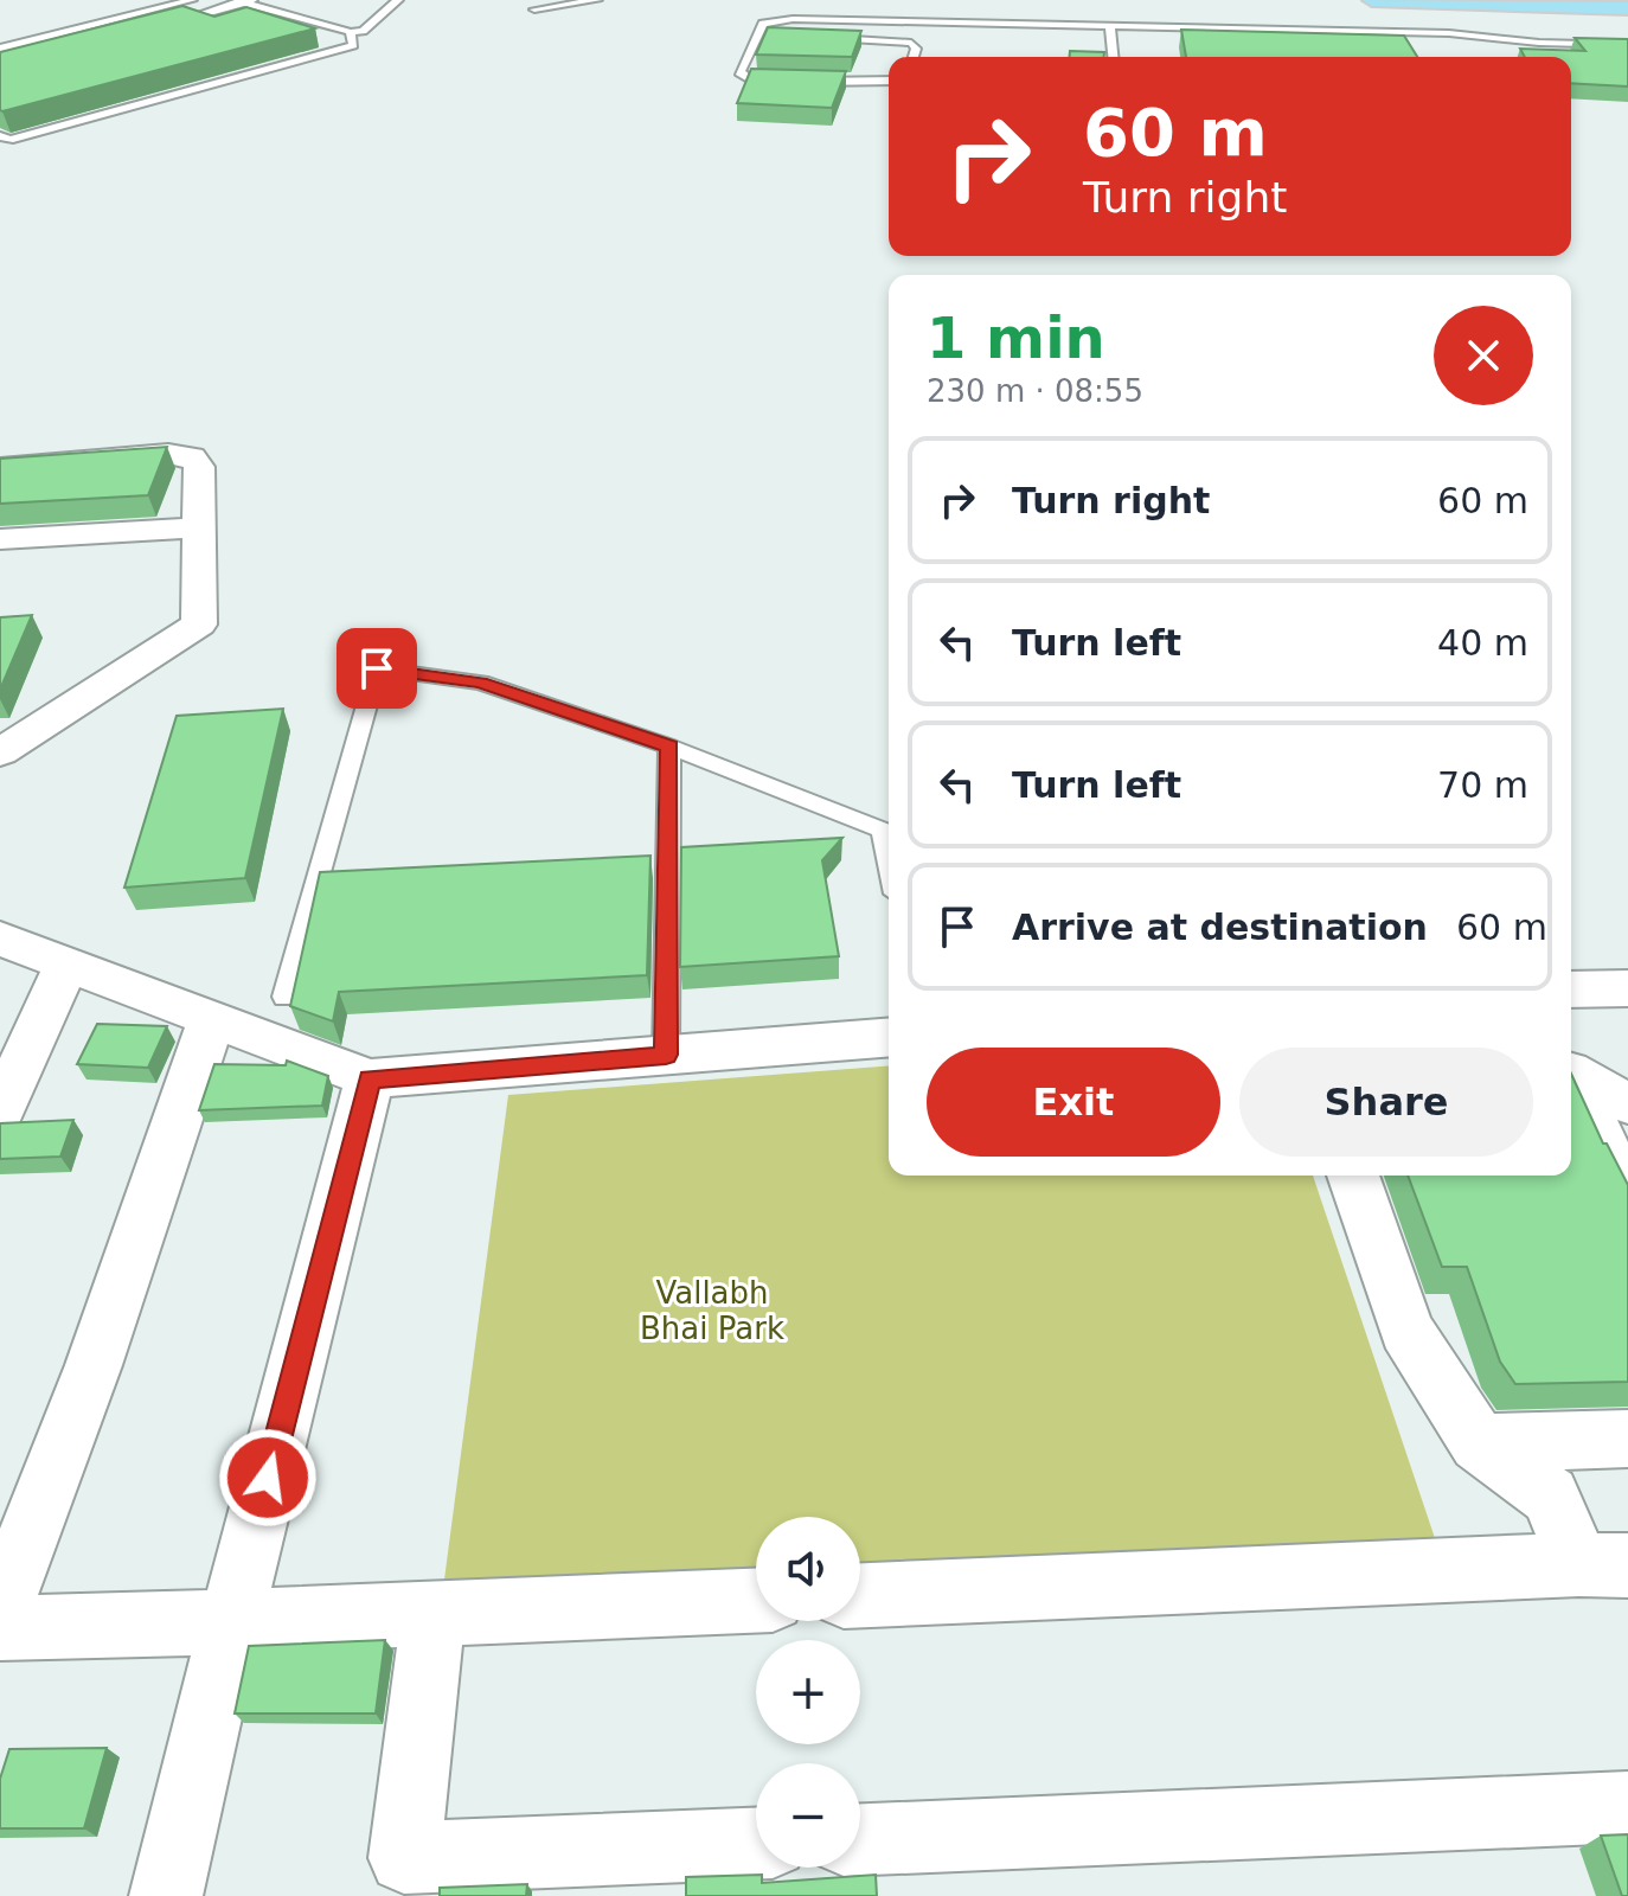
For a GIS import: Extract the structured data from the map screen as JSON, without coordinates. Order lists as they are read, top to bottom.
{
  "parks": ["Vallabh Bhai Park"],
  "page": {
    "turn": ["60 m", "Turn right"],
    "heading": ["1 min", "230 m · 08:55"],
    "list": [
      {
        "name": "Turn right",
        "value": "60 m"
      },
      {
        "name": "Turn left",
        "value": "40 m"
      },
      {
        "name": "Turn left",
        "value": "70 m"
      },
      {
        "name": "Arrive at destination",
        "value": "60 m"
      }
    ],
    "buttons": ["Exit", "Share"],
    "map_buttons": ["+", "−"]
  }
}
